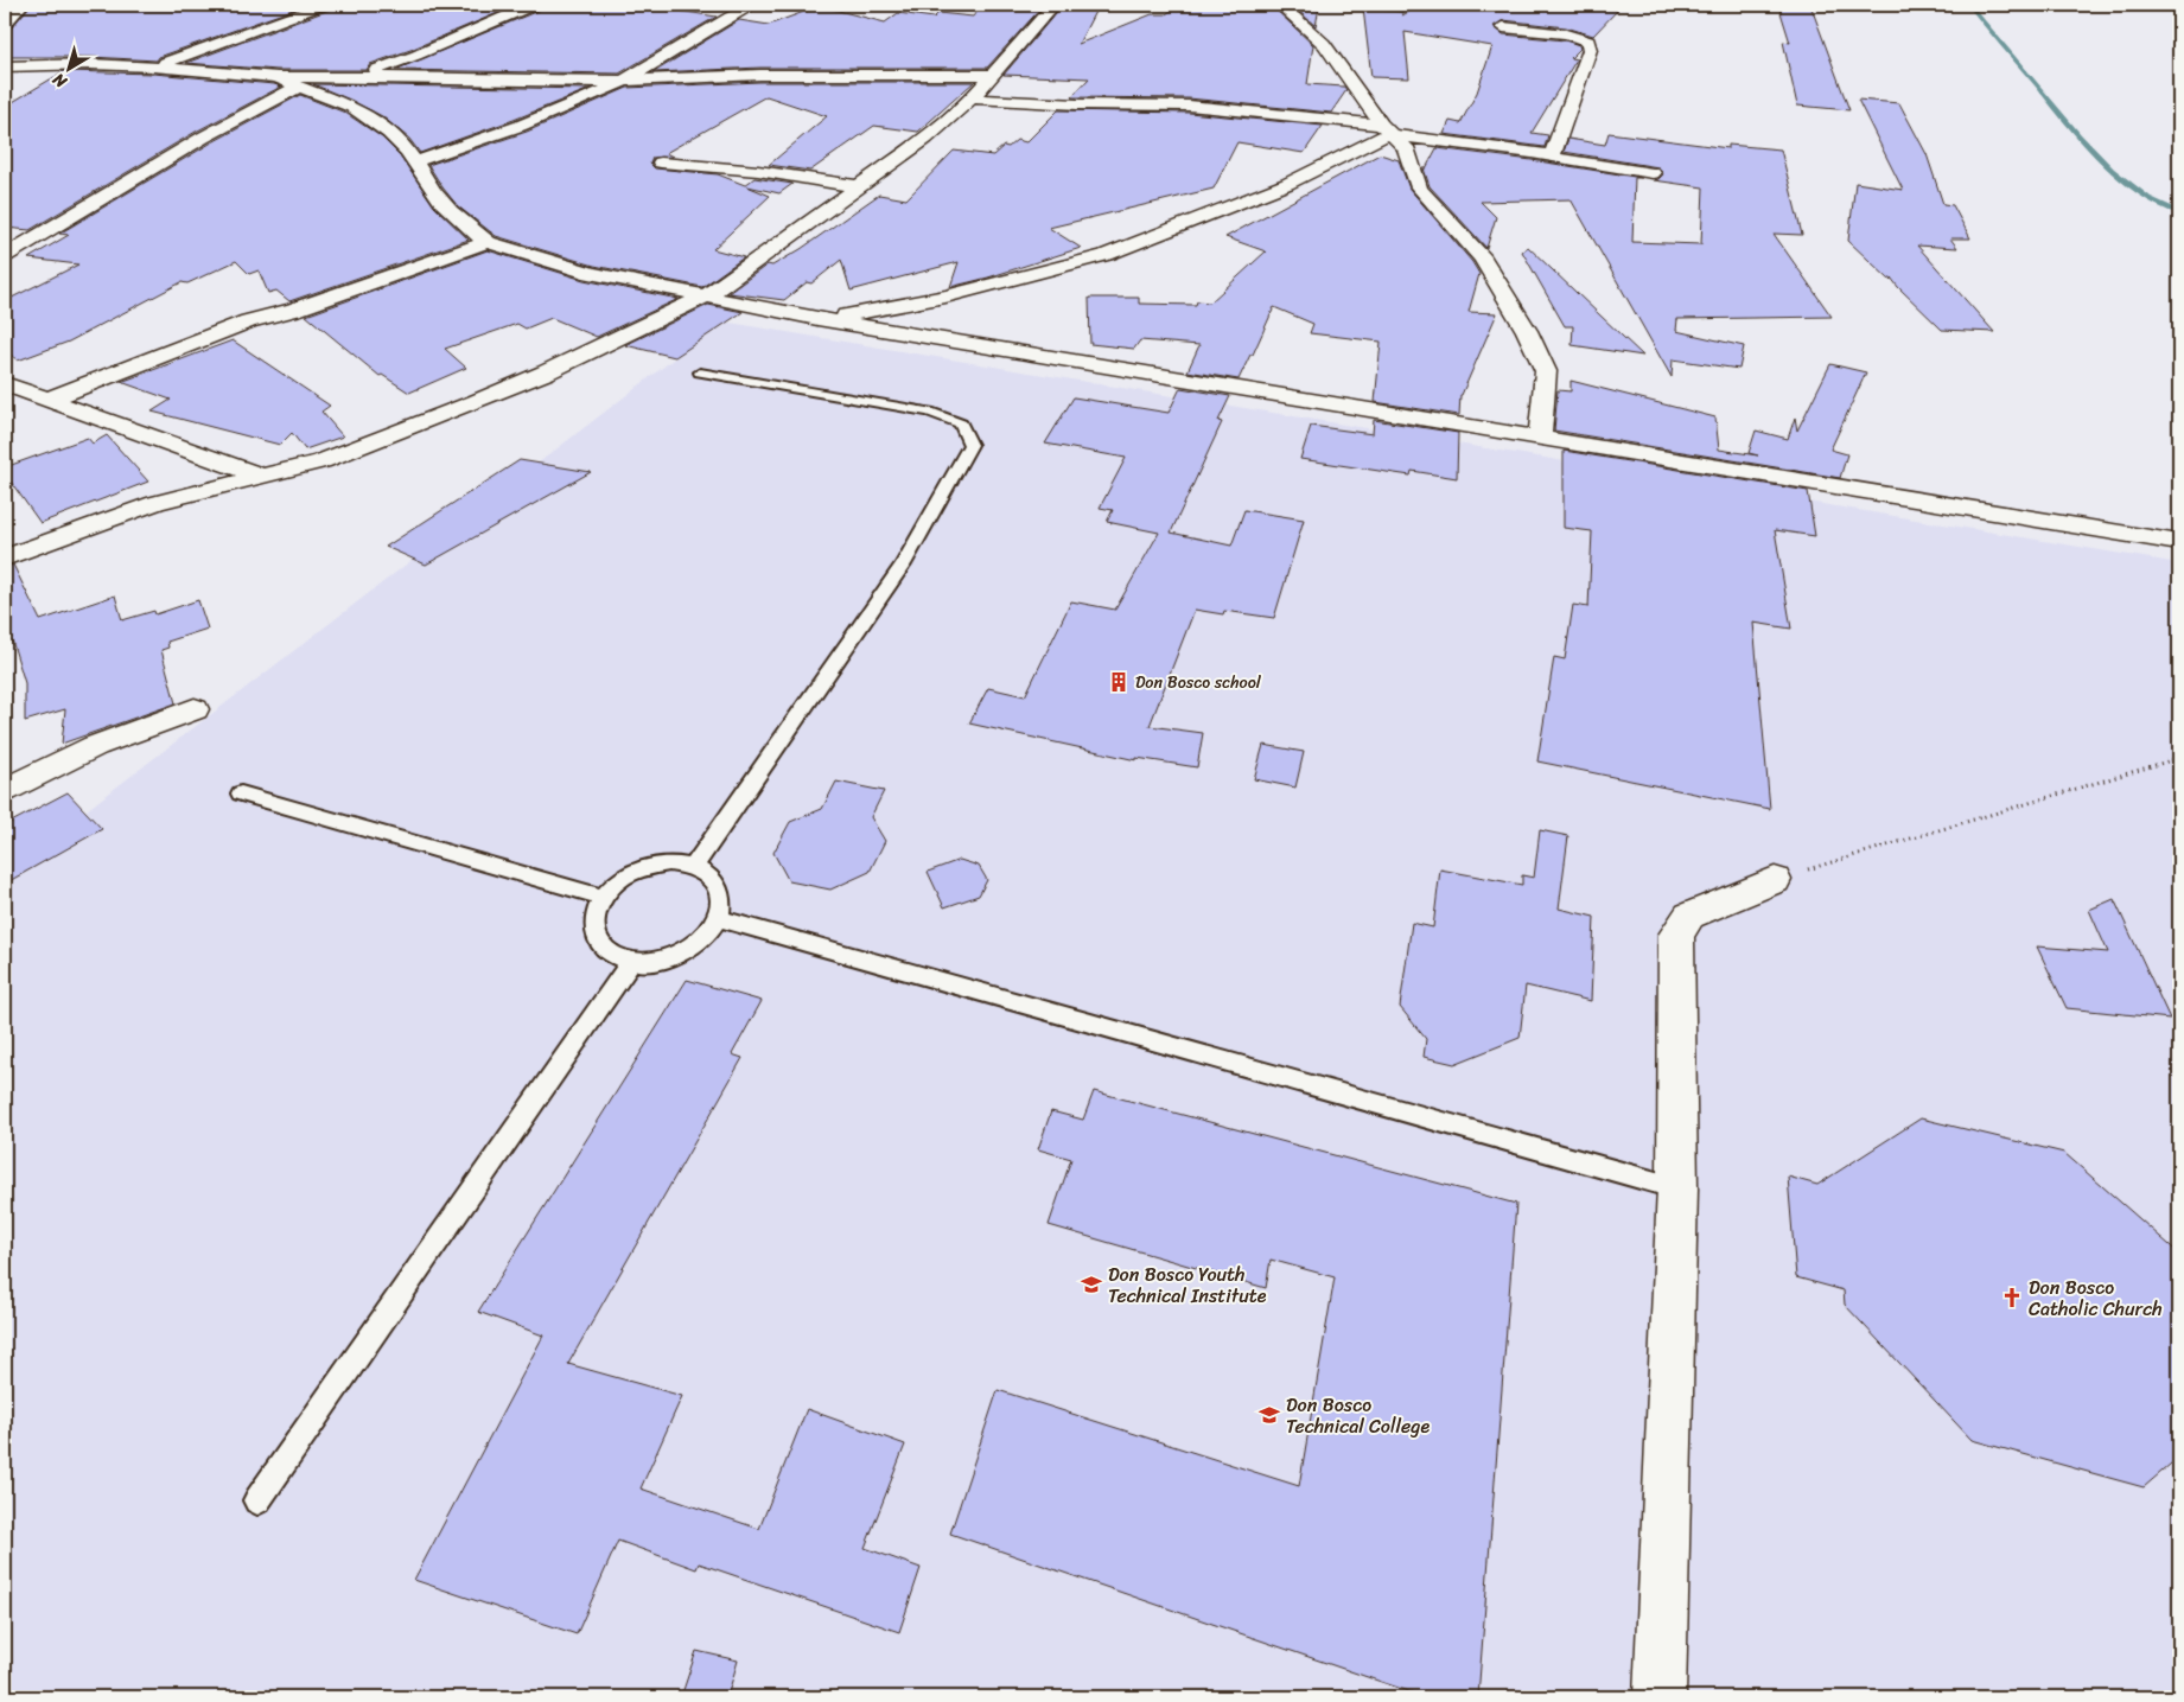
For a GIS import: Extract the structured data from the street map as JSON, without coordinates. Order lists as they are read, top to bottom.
{
  "places": {
    "building": ["Don Bosco school"],
    "school or university": ["Don Bosco Youth Technical Institute", "Don Bosco Technical College"],
    "church": ["Don Bosco Catholic Church"]
  },
  "north": "bottom left"
}
